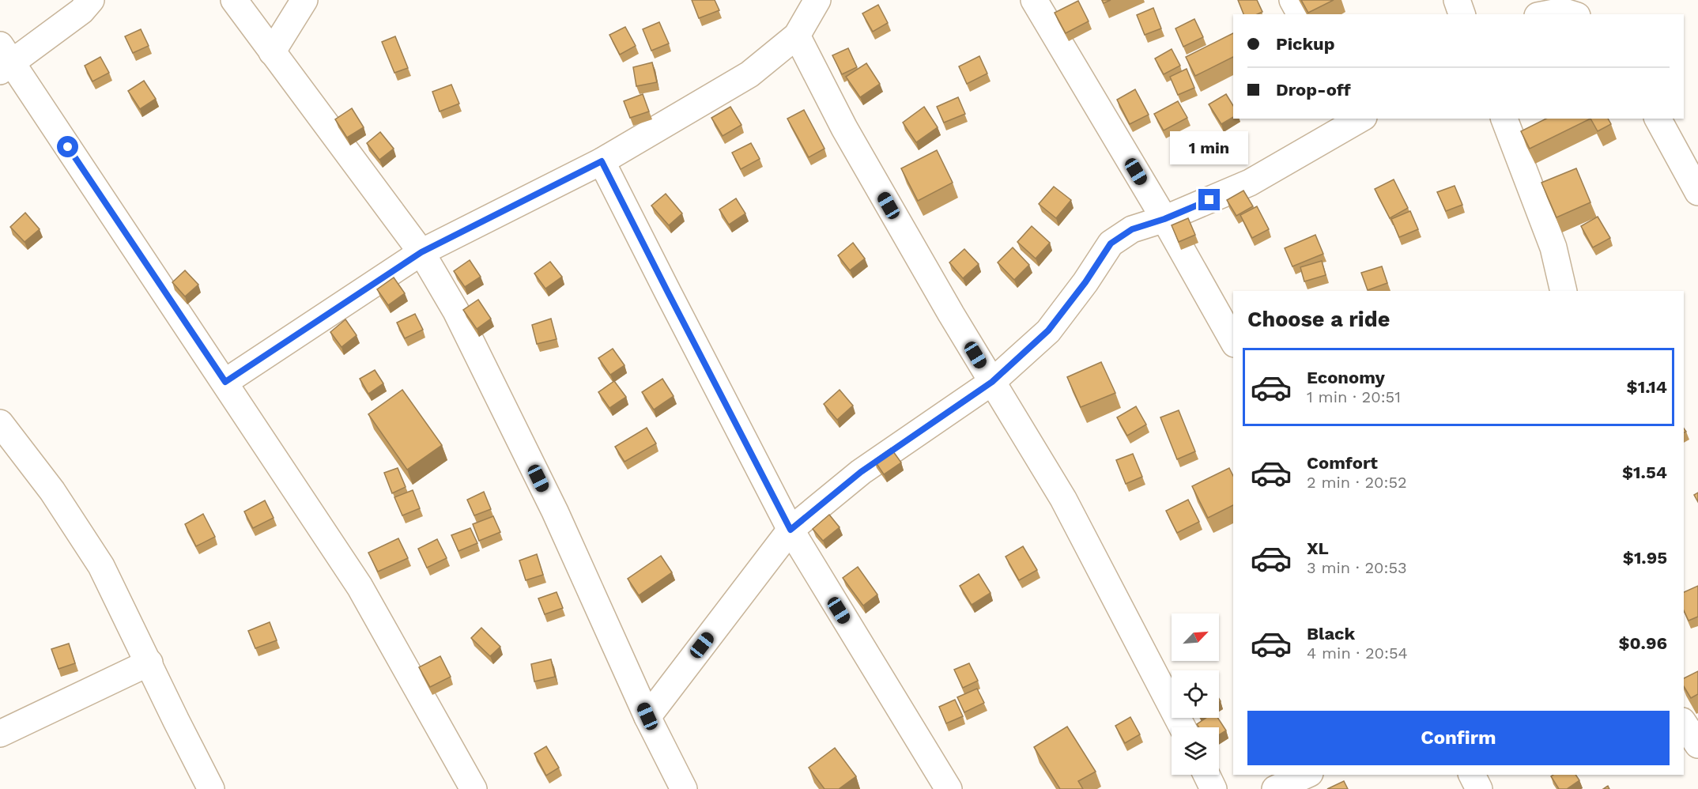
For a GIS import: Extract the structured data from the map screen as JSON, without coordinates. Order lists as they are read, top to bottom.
{
  "north": "top right",
  "page": {
    "banner": ["Pickup", "Drop-off"],
    "bubble": "1 min",
    "heading": "Choose a ride",
    "list": [
      {
        "name": "Economy",
        "note": "1 min · 20:51",
        "value": "$1.14"
      },
      {
        "name": "Comfort",
        "note": "2 min · 20:52",
        "value": "$1.54"
      },
      {
        "name": "XL",
        "note": "3 min · 20:53",
        "value": "$1.95"
      },
      {
        "name": "Black",
        "note": "4 min · 20:54",
        "value": "$0.96"
      }
    ],
    "buttons": "Confirm"
  }
}
